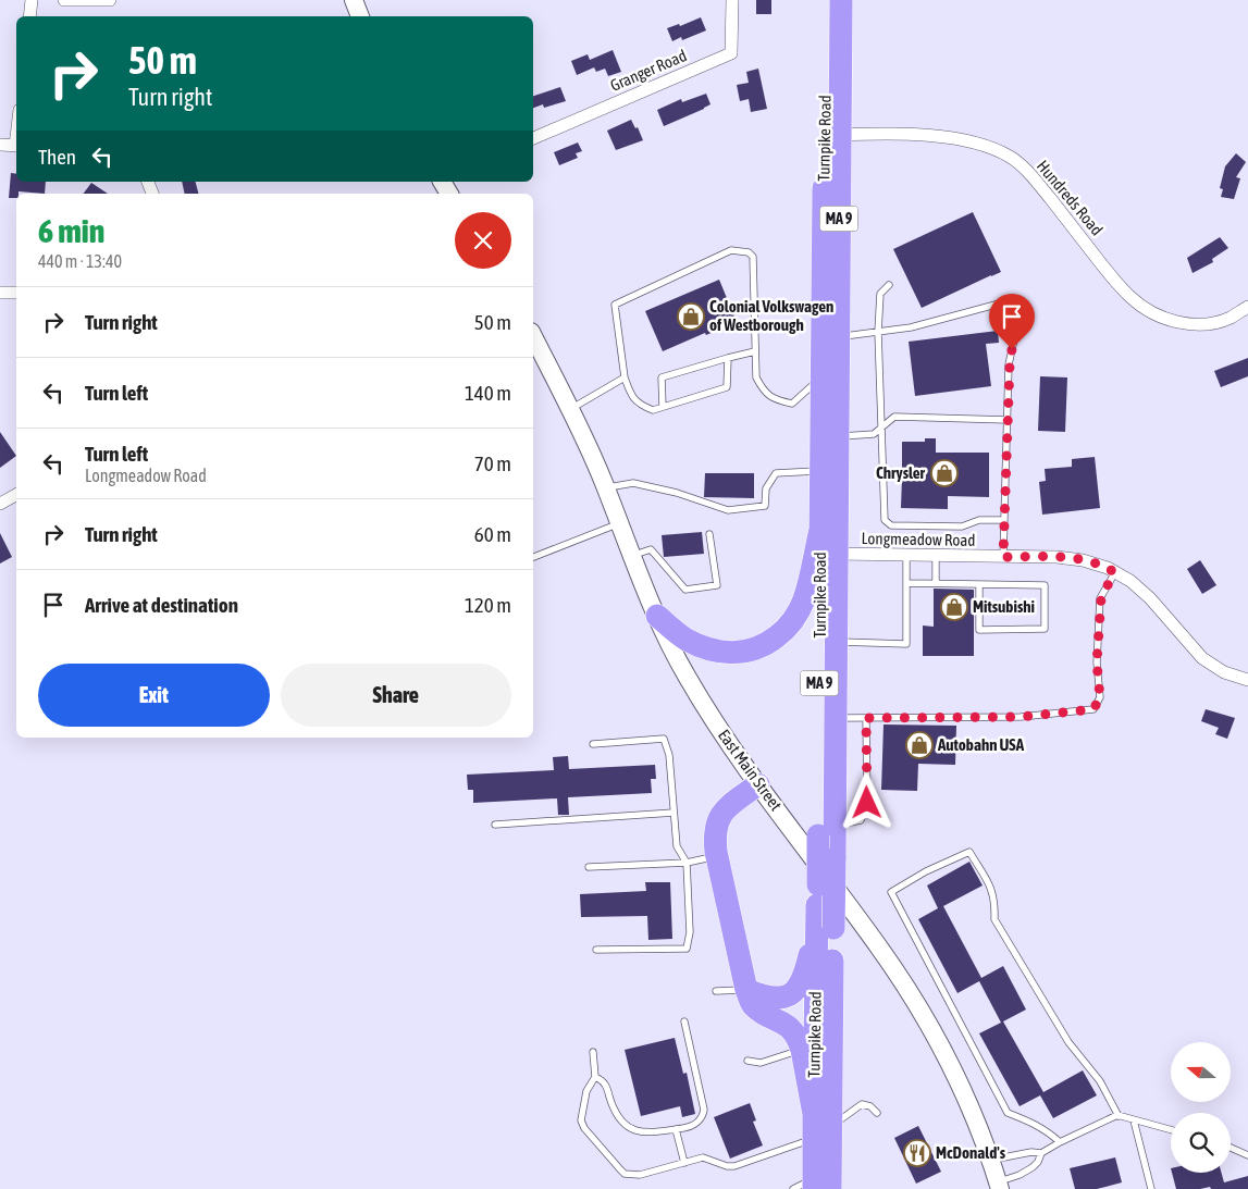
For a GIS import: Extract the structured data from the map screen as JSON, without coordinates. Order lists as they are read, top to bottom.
{
  "streets": {
    "highway": ["Turnpike Road", "MA 9"],
    "main road": ["East Main Street"],
    "street": ["Granger Road", "Hundreds Road", "Longmeadow Road"]
  },
  "crossings": [
    ["Turnpike Road", "Hundreds Road"],
    ["Turnpike Road", "Longmeadow Road"]
  ],
  "places": {
    "shop": [
      "Colonial Volkswagen of Westborough",
      "Chrysler",
      "Mitsubishi",
      "Autobahn USA"
    ],
    "restaurant": ["McDonald's"]
  },
  "north": "left",
  "page": {
    "turn": ["50 m", "Turn right"],
    "then": "Then",
    "heading": ["6 min", "440 m · 13:40"],
    "list": [
      {
        "name": "Turn right",
        "value": "50 m"
      },
      {
        "name": "Turn left",
        "value": "140 m"
      },
      {
        "name": "Turn left",
        "note": "Longmeadow Road",
        "value": "70 m"
      },
      {
        "name": "Turn right",
        "value": "60 m"
      },
      {
        "name": "Arrive at destination",
        "value": "120 m"
      }
    ],
    "buttons": ["Exit", "Share"]
  }
}
